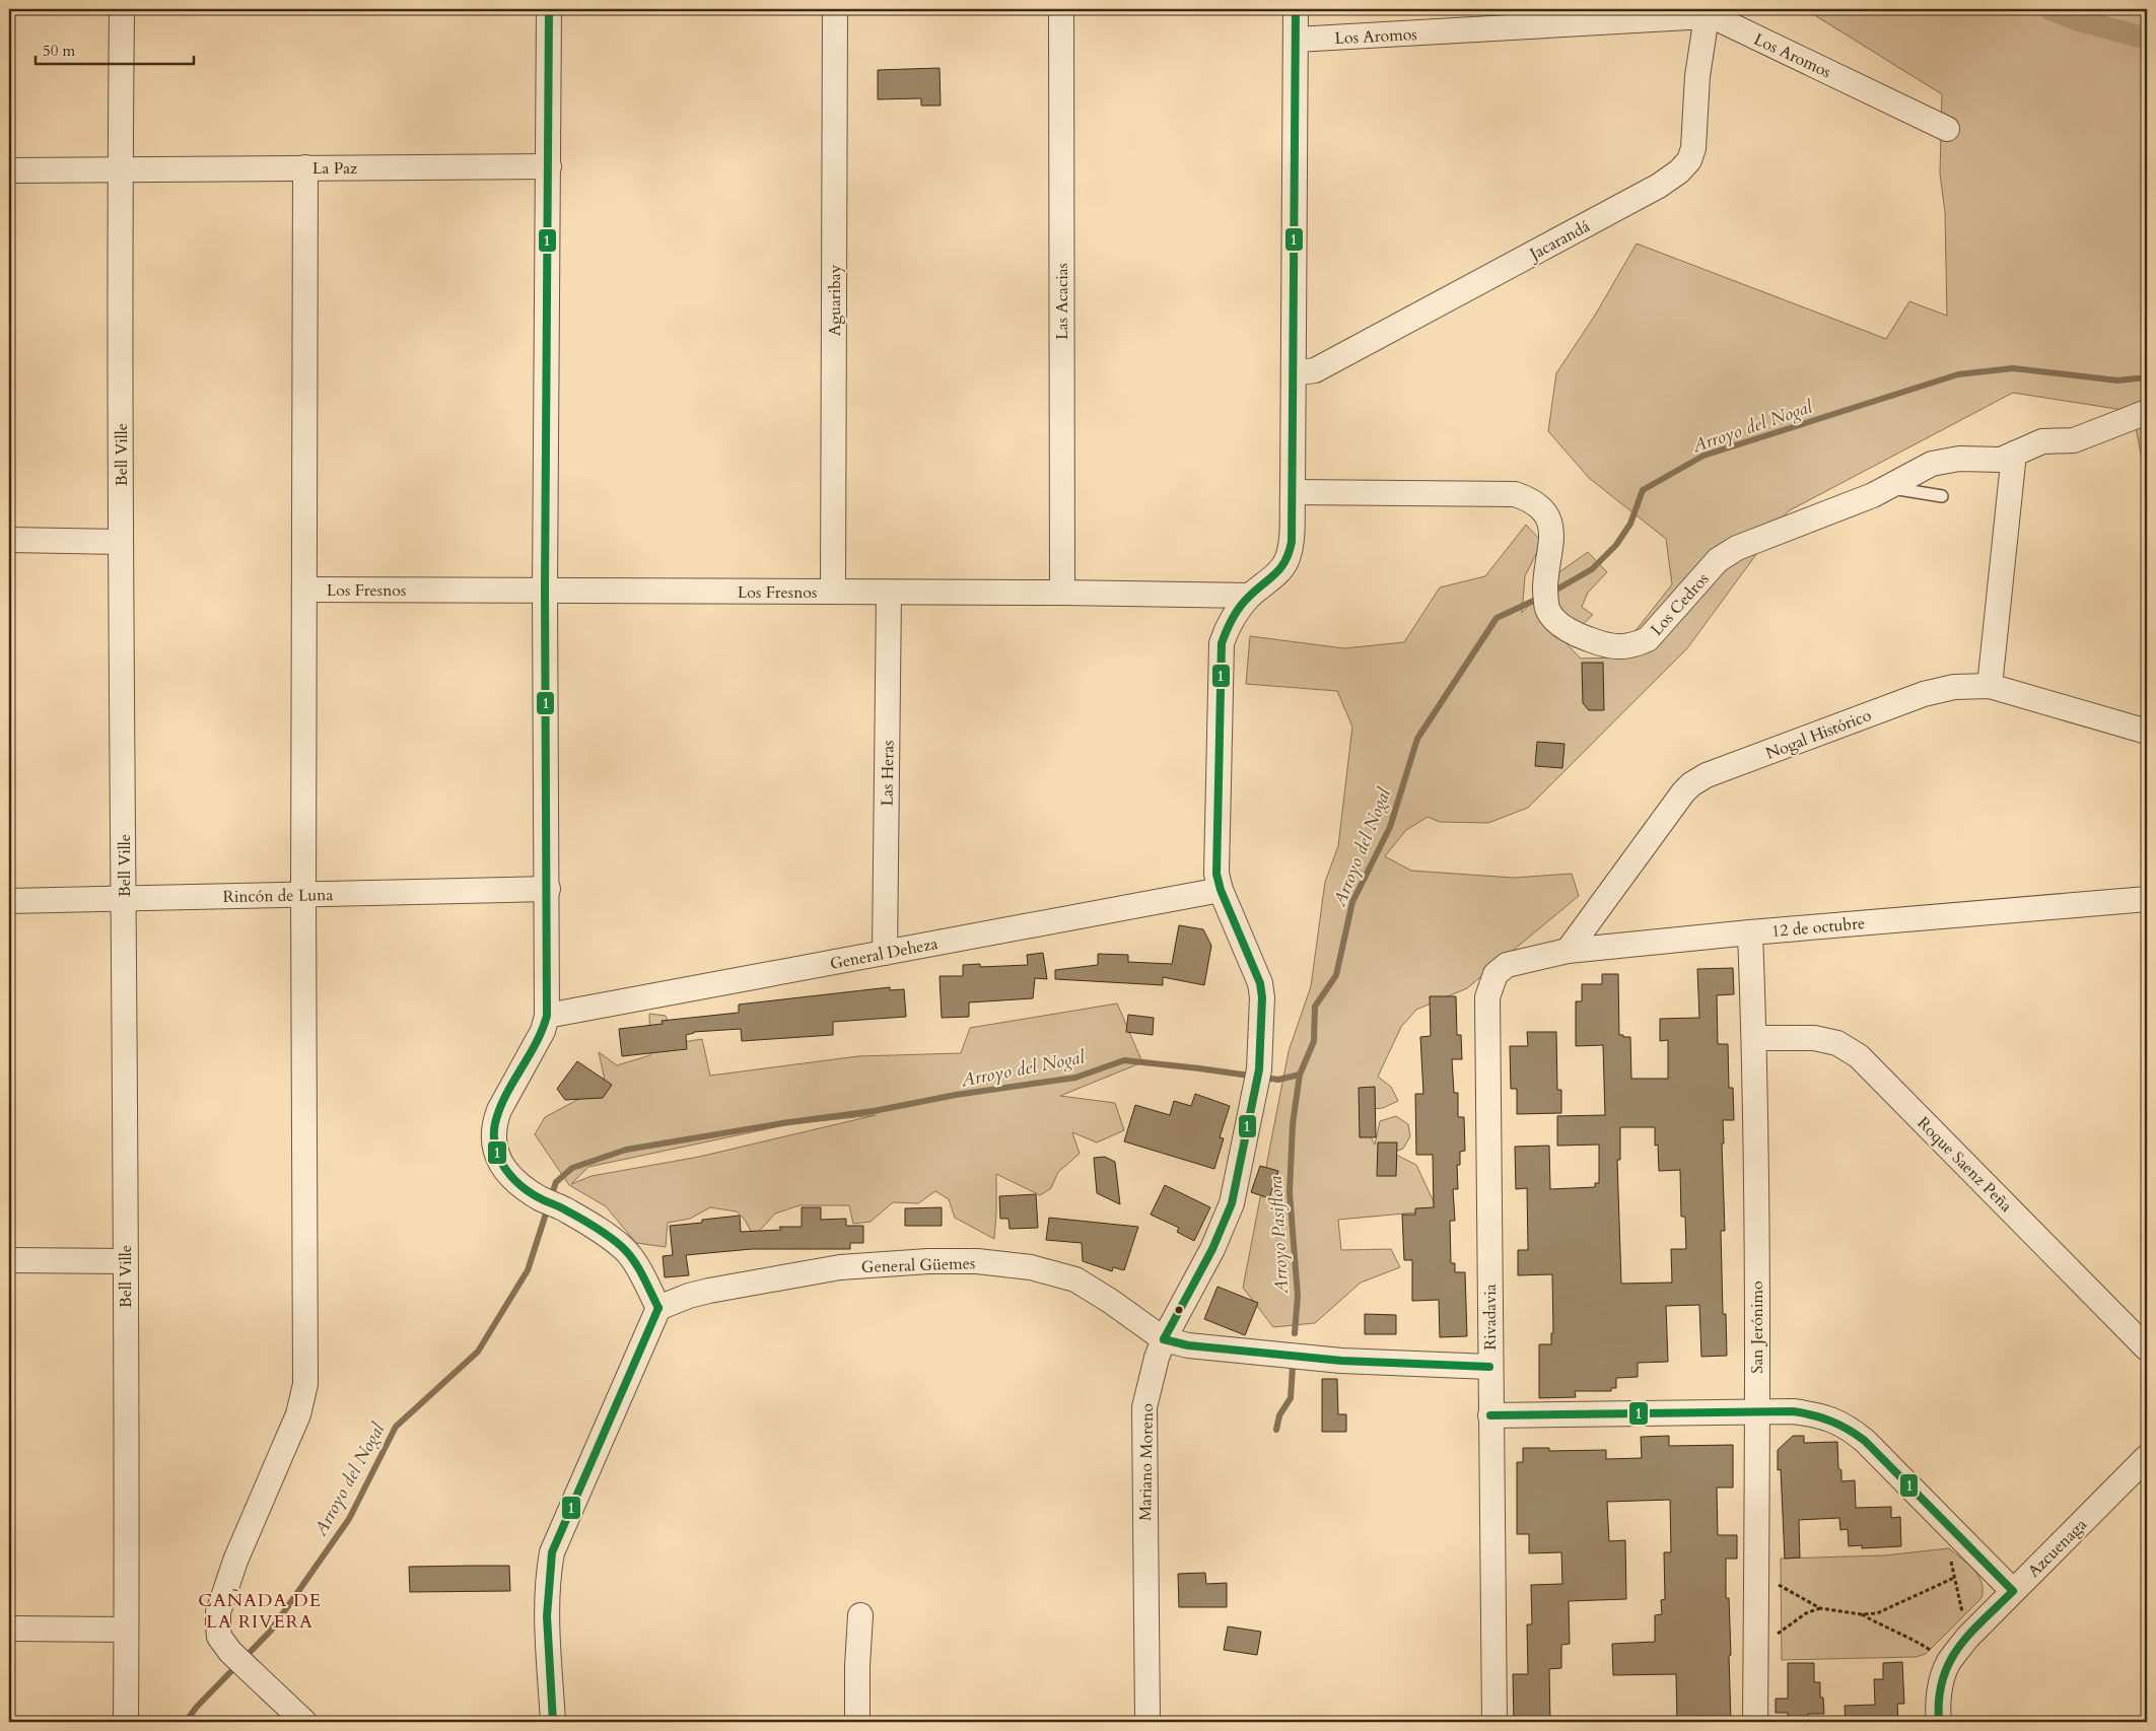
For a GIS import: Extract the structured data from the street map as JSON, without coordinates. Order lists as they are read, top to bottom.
{
  "streets": {
    "street": [
      "Los Aromos",
      "La Paz",
      "Jacarandá",
      "Aguaribay",
      "Las Acacias",
      "Bell Ville",
      "Los Fresnos",
      "Los Cedros",
      "Nogal Histórico",
      "Las Heras",
      "Rincón de Luna",
      "12 de octubre",
      "General Deheza",
      "Roque Saenz Peña",
      "General Güemes",
      "Rivadavia",
      "San Jerónimo",
      "Mariano Moreno",
      "Azcuenaga"
    ]
  },
  "crossings": [
    ["Los Aromos", "Jacarandá"],
    ["Los Aromos", "Mariano Moreno"],
    ["La Paz", "Bell Ville"],
    ["Jacarandá", "Mariano Moreno"],
    ["Aguaribay", "Los Fresnos"],
    ["Las Acacias", "Los Fresnos"],
    ["Bell Ville", "Rincón de Luna"],
    ["Los Fresnos", "Las Heras"],
    ["Los Fresnos", "Mariano Moreno"],
    ["Los Cedros", "Mariano Moreno"],
    ["Nogal Histórico", "12 de octubre"],
    ["Las Heras", "General Deheza"],
    ["12 de octubre", "Rivadavia"],
    ["12 de octubre", "San Jerónimo"],
    ["General Deheza", "Mariano Moreno"],
    ["Roque Saenz Peña", "San Jerónimo"],
    ["General Güemes", "Mariano Moreno"]
  ],
  "districts": ["CAÑADA DE LA RIVERA"],
  "water": ["Arroyo del Nogal", "Arroyo Pasiflora"],
  "lines": ["transit line 1"],
  "scale_bar": "50 m"
}
